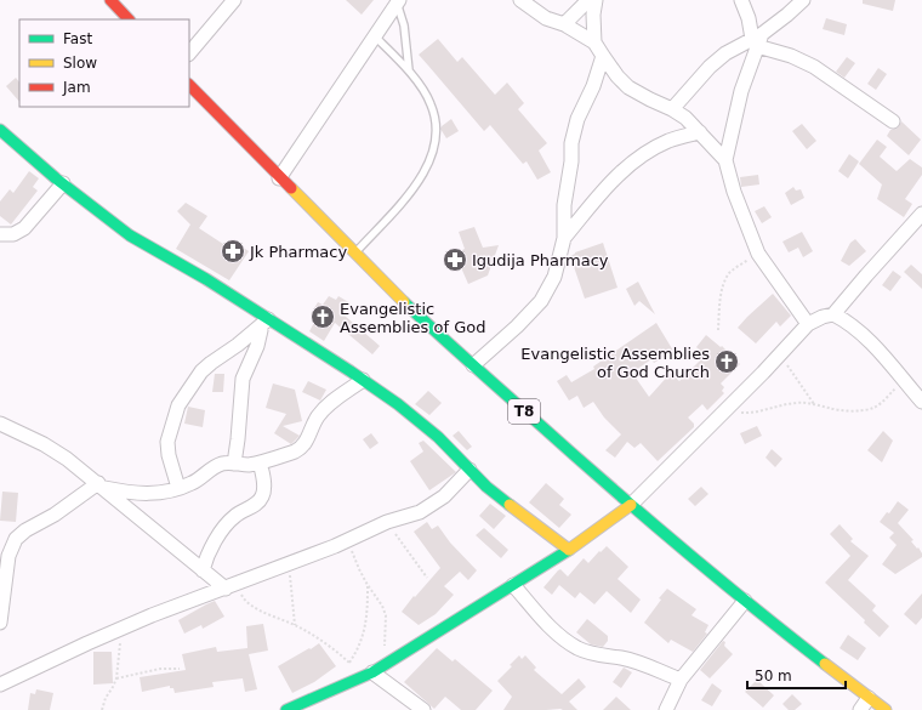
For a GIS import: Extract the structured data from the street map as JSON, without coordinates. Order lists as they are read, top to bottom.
{
  "streets": {
    "street": ["T8"]
  },
  "places": {
    "pharmacy": ["Jk Pharmacy", "Igudija Pharmacy"],
    "church": ["Evangelistic Assemblies of God", "Evangelistic Assemblies of God Church"]
  },
  "legend": ["Fast", "Slow", "Jam"],
  "scale_bar": "50 m"
}
